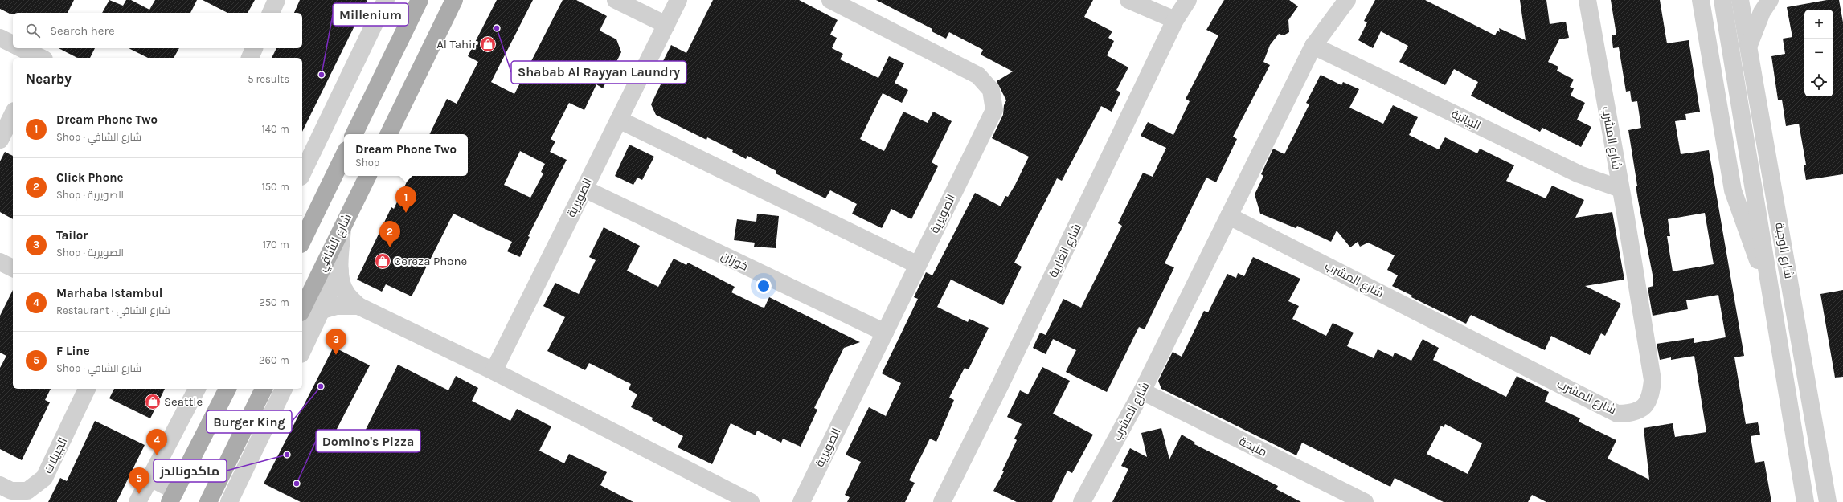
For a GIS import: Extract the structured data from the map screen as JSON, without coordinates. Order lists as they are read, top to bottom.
{
  "streets": {
    "main road": ["شارع الشافي"],
    "street": [
      "البياتية",
      "شارع المشرب",
      "الصويرية",
      "شارع الغارية",
      "شارع الوجبة",
      "خوزان",
      "مليحة",
      "الجبيلات"
    ]
  },
  "crossings": [
    ["البياتية", "شارع المشرب"],
    ["شارع المشرب", "مليحة"],
    ["الصويرية", "خوزان"]
  ],
  "places": {
    "other": [
      "Shabab Al Rayyan Laundry",
      "Millenium",
      "Burger King",
      "ماكدونالدز",
      "Domino's Pizza"
    ],
    "shop": ["Al Tahir", "Cereza Phone", "Seattle"]
  },
  "page": {
    "map_buttons": ["+", "−"],
    "search": "Search here",
    "heading": ["Nearby", "5 results"],
    "list": [
      {
        "mark": "1",
        "name": "Dream Phone Two",
        "note": "Shop · شارع الشافي",
        "value": "140 m"
      },
      {
        "mark": "2",
        "name": "Click Phone",
        "note": "Shop · الصويرية",
        "value": "150 m"
      },
      {
        "mark": "3",
        "name": "Tailor",
        "note": "Shop · الصويرية",
        "value": "170 m"
      },
      {
        "mark": "4",
        "name": "Marhaba Istambul",
        "note": "Restaurant · شارع الشافي",
        "value": "250 m"
      },
      {
        "mark": "5",
        "name": "F Line",
        "note": "Shop · شارع الشافي",
        "value": "260 m"
      }
    ],
    "popup": ["Dream Phone Two", "Shop"],
    "pins": [
      "1",
      "2",
      "3",
      "4",
      "5"
    ]
  }
}
